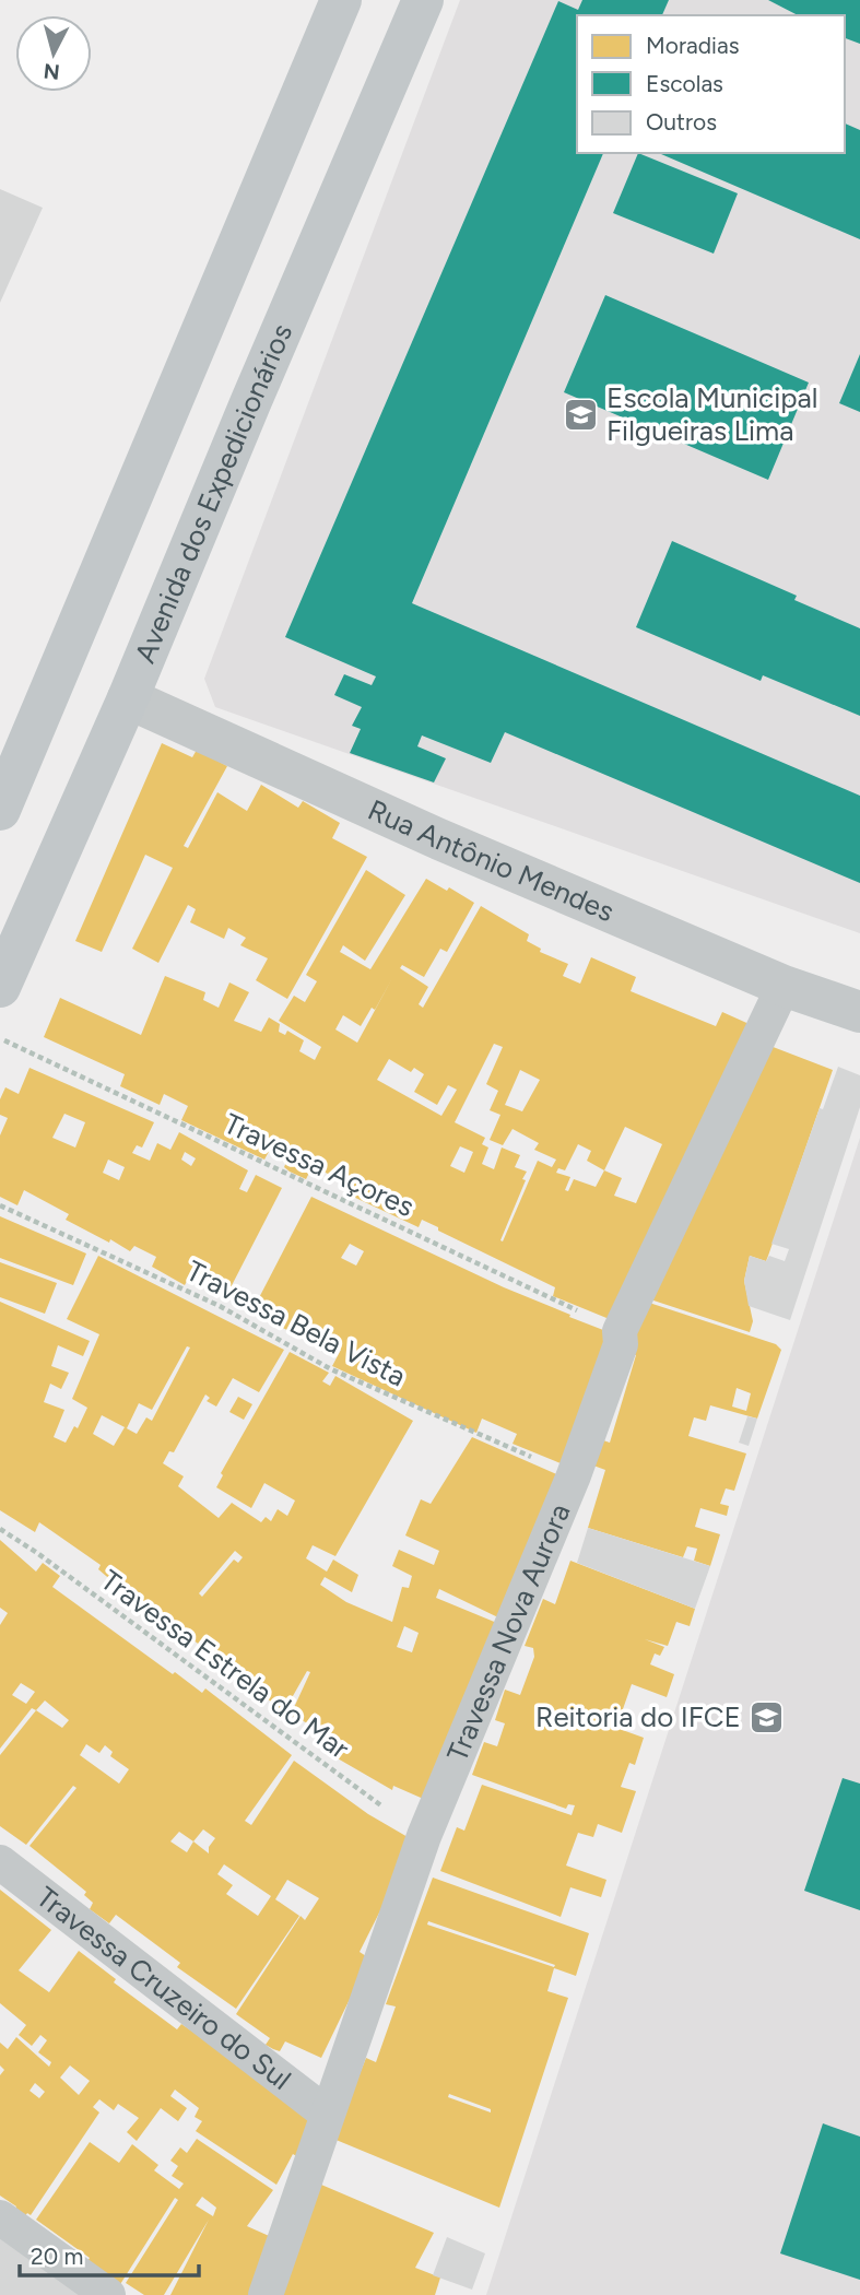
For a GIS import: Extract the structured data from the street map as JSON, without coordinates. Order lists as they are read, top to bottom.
{
  "streets": {
    "main road": ["Avenida dos Expedicionários"],
    "street": ["Rua Antônio Mendes"],
    "lane": ["Travessa Nova Aurora", "Travessa Cruzeiro do Sul"],
    "path": ["Travessa Açores", "Travessa Bela Vista", "Travessa Estrela do Mar"]
  },
  "crossings": [
    ["Avenida dos Expedicionários", "Rua Antônio Mendes"],
    ["Rua Antônio Mendes", "Travessa Nova Aurora"],
    ["Travessa Açores", "Travessa Nova Aurora"],
    ["Travessa Bela Vista", "Travessa Nova Aurora"],
    ["Travessa Nova Aurora", "Travessa Estrela do Mar"],
    ["Travessa Nova Aurora", "Travessa Cruzeiro do Sul"]
  ],
  "places": {
    "school or university": ["Escola Municipal Filgueiras Lima", "Reitoria do IFCE"]
  },
  "legend": ["Moradias", "Escolas", "Outros"],
  "scale_bar": "20 m",
  "north": "bottom"
}
